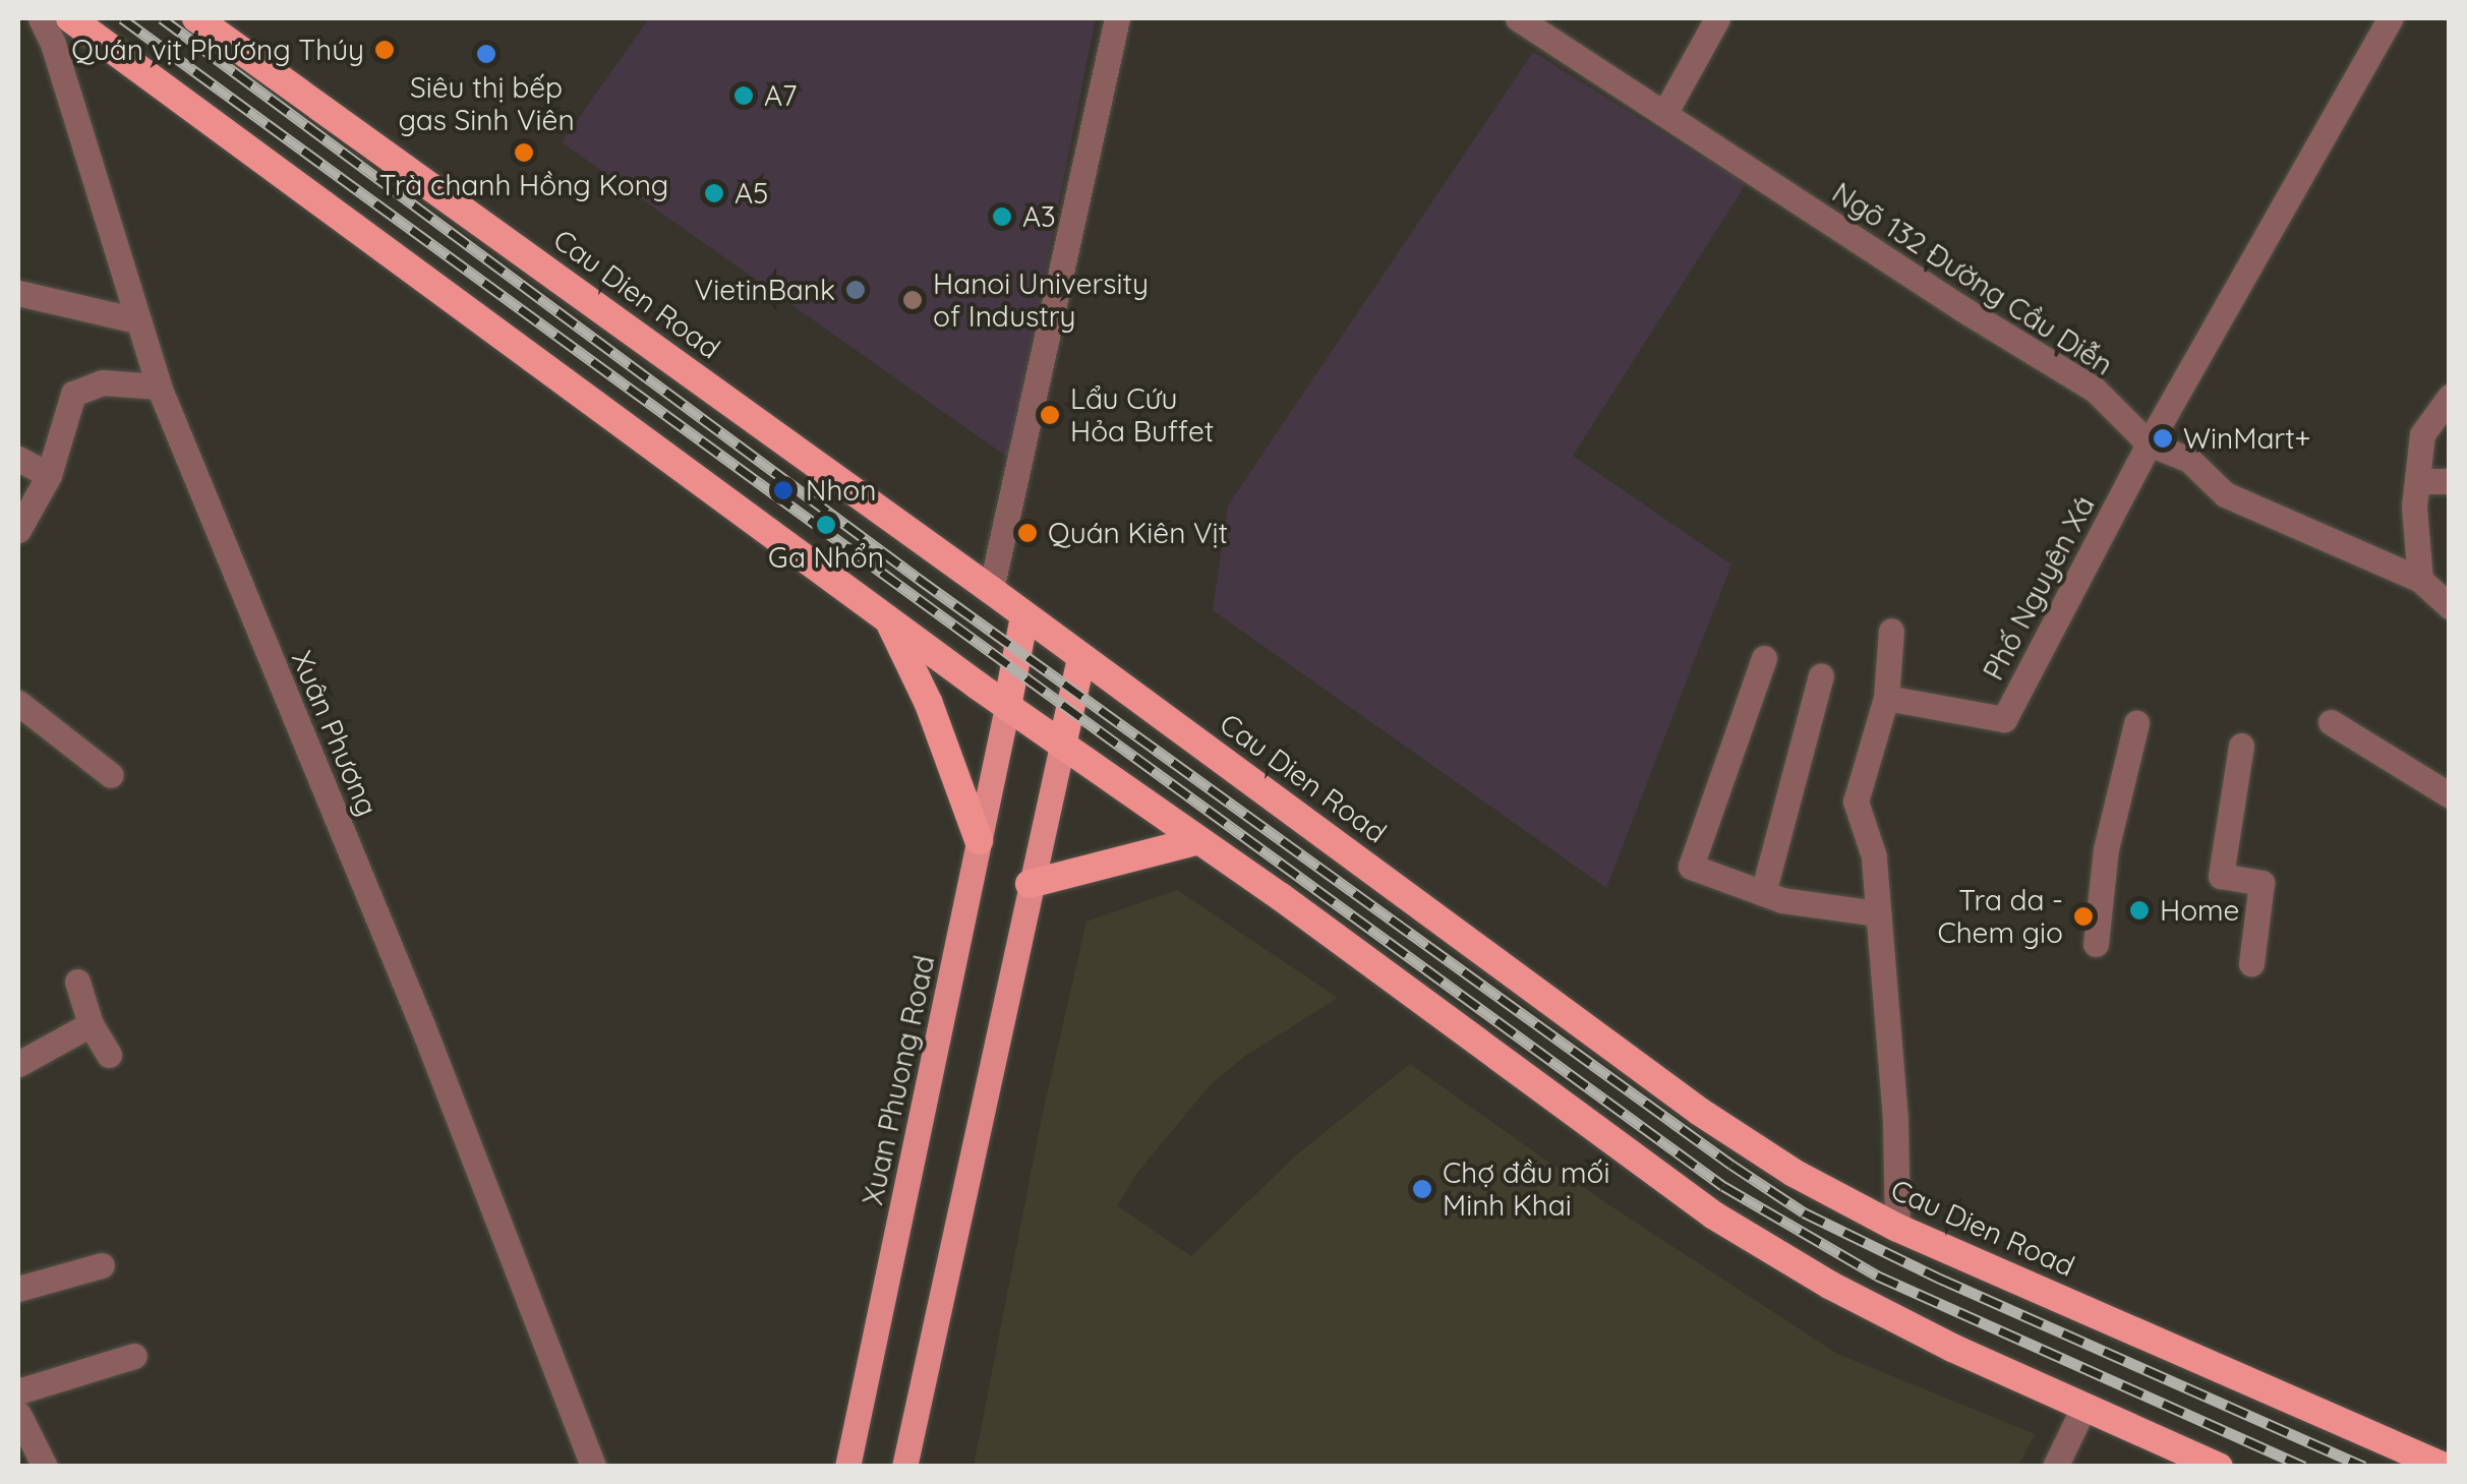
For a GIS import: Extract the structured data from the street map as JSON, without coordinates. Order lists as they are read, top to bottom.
{
  "streets": {
    "highway": ["Cau Dien Road"],
    "main road": ["Xuan Phuong Road"],
    "street": ["Ngõ 132 Đường Cầu Diễn", "Phố Nguyên Xá", "Xuân Phương"]
  },
  "crossings": [
    ["Ngõ 132 Đường Cầu Diễn", "Phố Nguyên Xá"]
  ],
  "places": [
    "Quán vịt Phương Thúy",
    "Siêu thị bếp gas Sinh Viên",
    "A7",
    "Trà chanh Hồng Kong",
    "A5",
    "A3",
    "VietinBank",
    "Hanoi University of Industry",
    "Lẩu Cứu Hỏa Buffet",
    "WinMart+",
    "Nhon",
    "Ga Nhổn",
    "Quán Kiên Vịt",
    "Home",
    "Tra da - Chem gio",
    "Chợ đầu mối Minh Khai"
  ]
}
